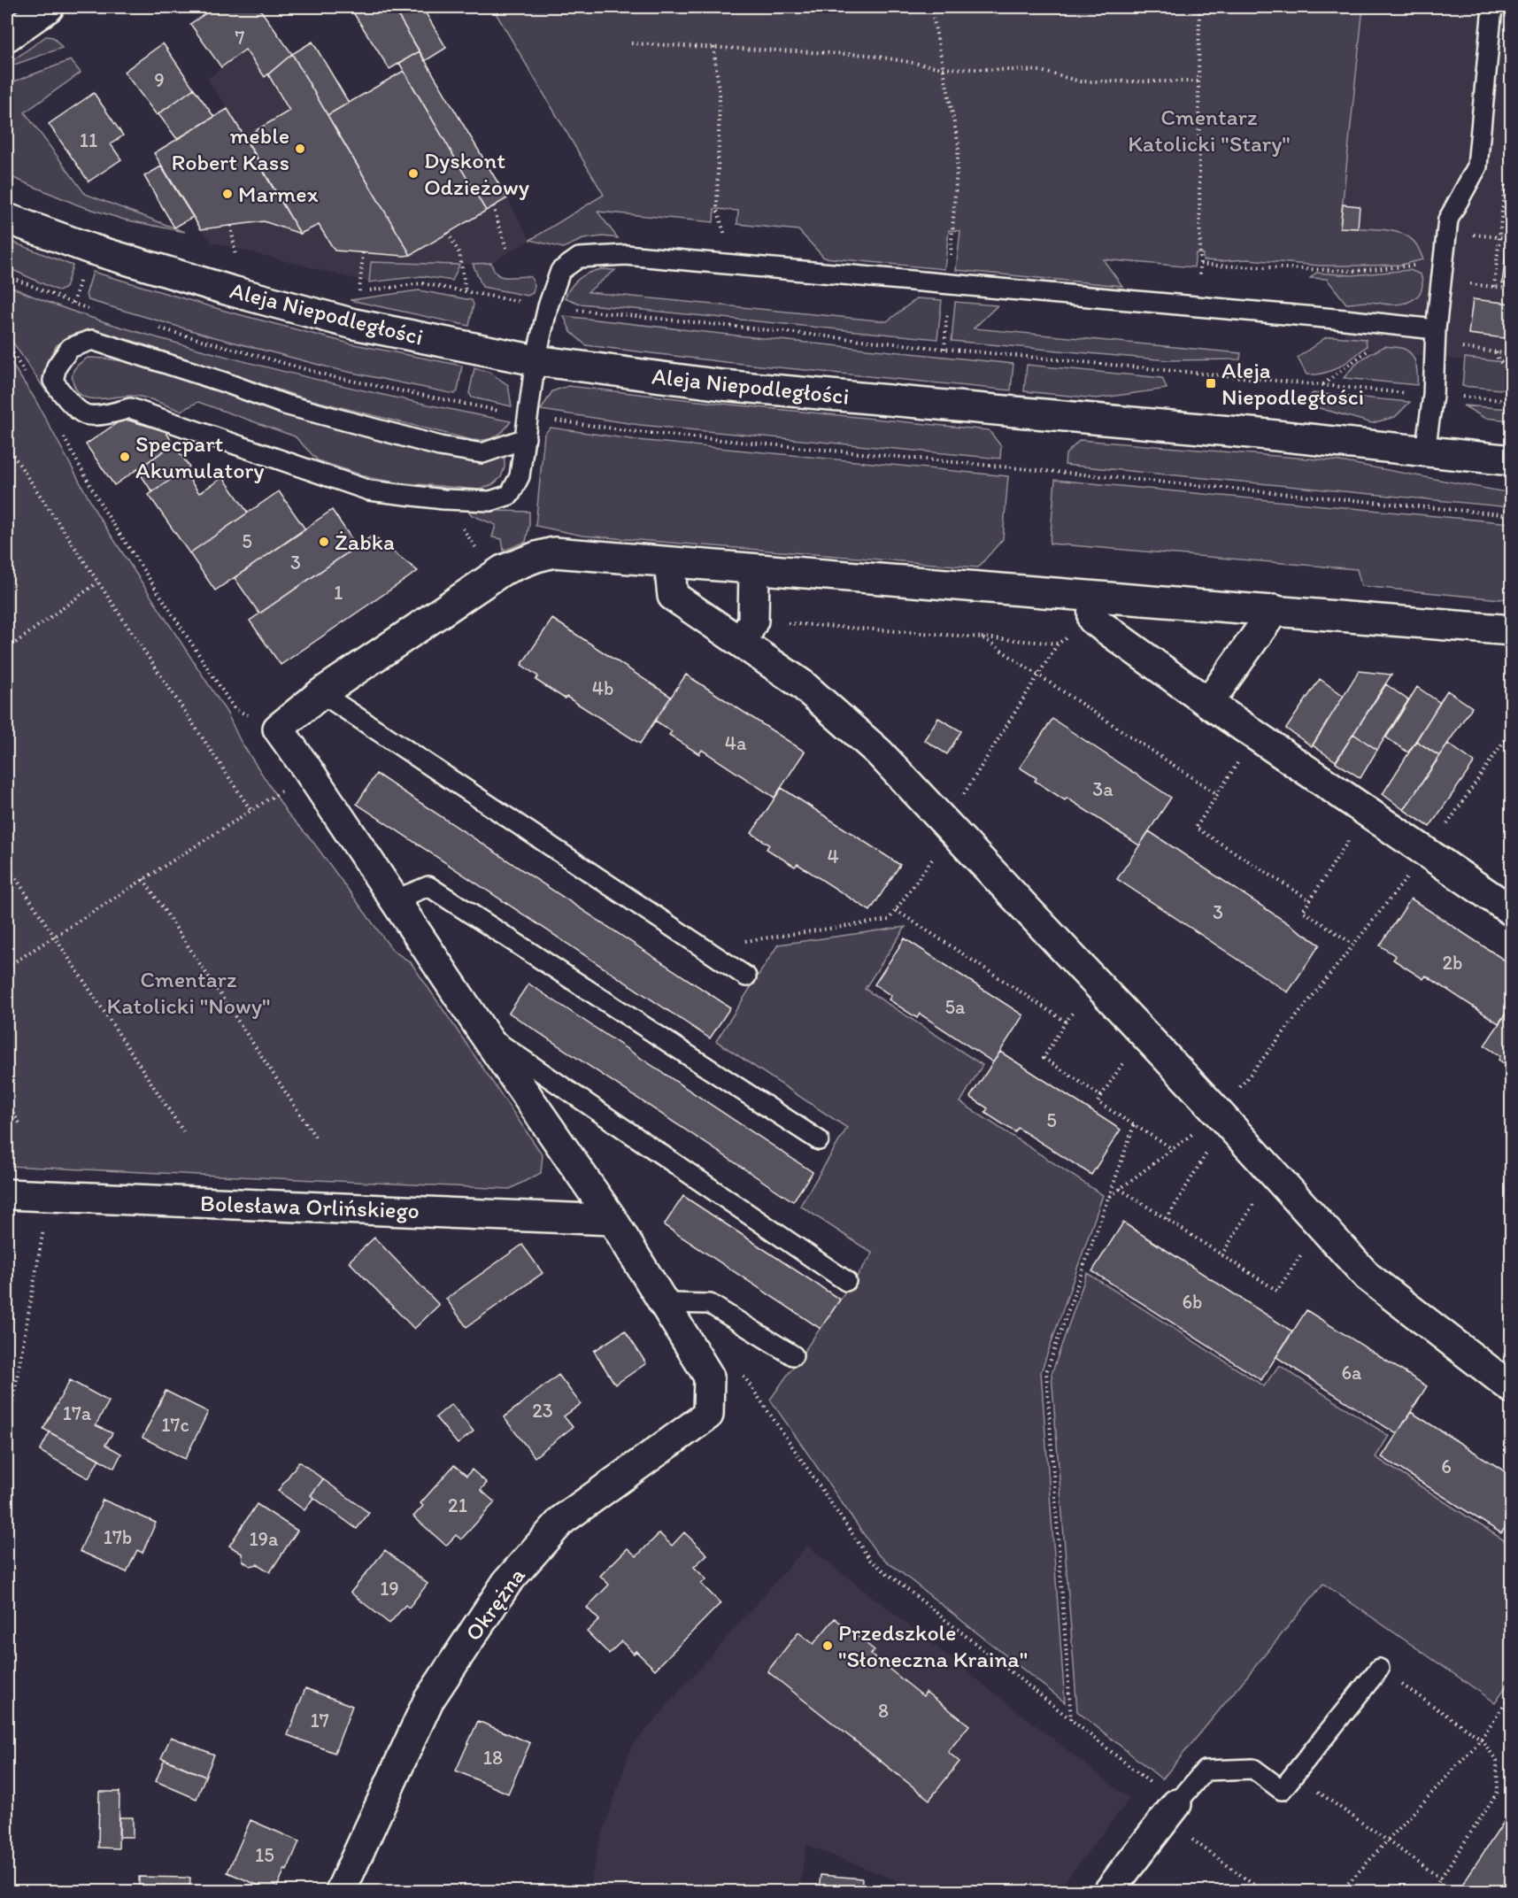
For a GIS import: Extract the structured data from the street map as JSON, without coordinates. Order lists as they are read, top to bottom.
{
  "streets": {
    "street": ["Aleja Niepodległości", "Bolesława Orlińskiego", "Okrężna"]
  },
  "parks": ["Cmentarz Katolicki \"Stary\"", "Cmentarz Katolicki \"Nowy\""],
  "places": {
    "other": [
      "meble Robert Kass",
      "Dyskont Odzieżowy",
      "Marmex",
      "Specpart Akumulatory",
      "Żabka",
      "Przedszkole \"Słoneczna Kraina\""
    ],
    "transit": ["Aleja Niepodległości"]
  },
  "house_numbers": [
    "7",
    "9",
    "11",
    "5",
    "3",
    "1",
    "4b",
    "4a",
    "3a",
    "4",
    "3",
    "2b",
    "5a",
    "5",
    "6b",
    "6a",
    "23",
    "17a",
    "17c",
    "6",
    "21",
    "17b",
    "19a",
    "19",
    "8",
    "17",
    "18",
    "15"
  ]
}
